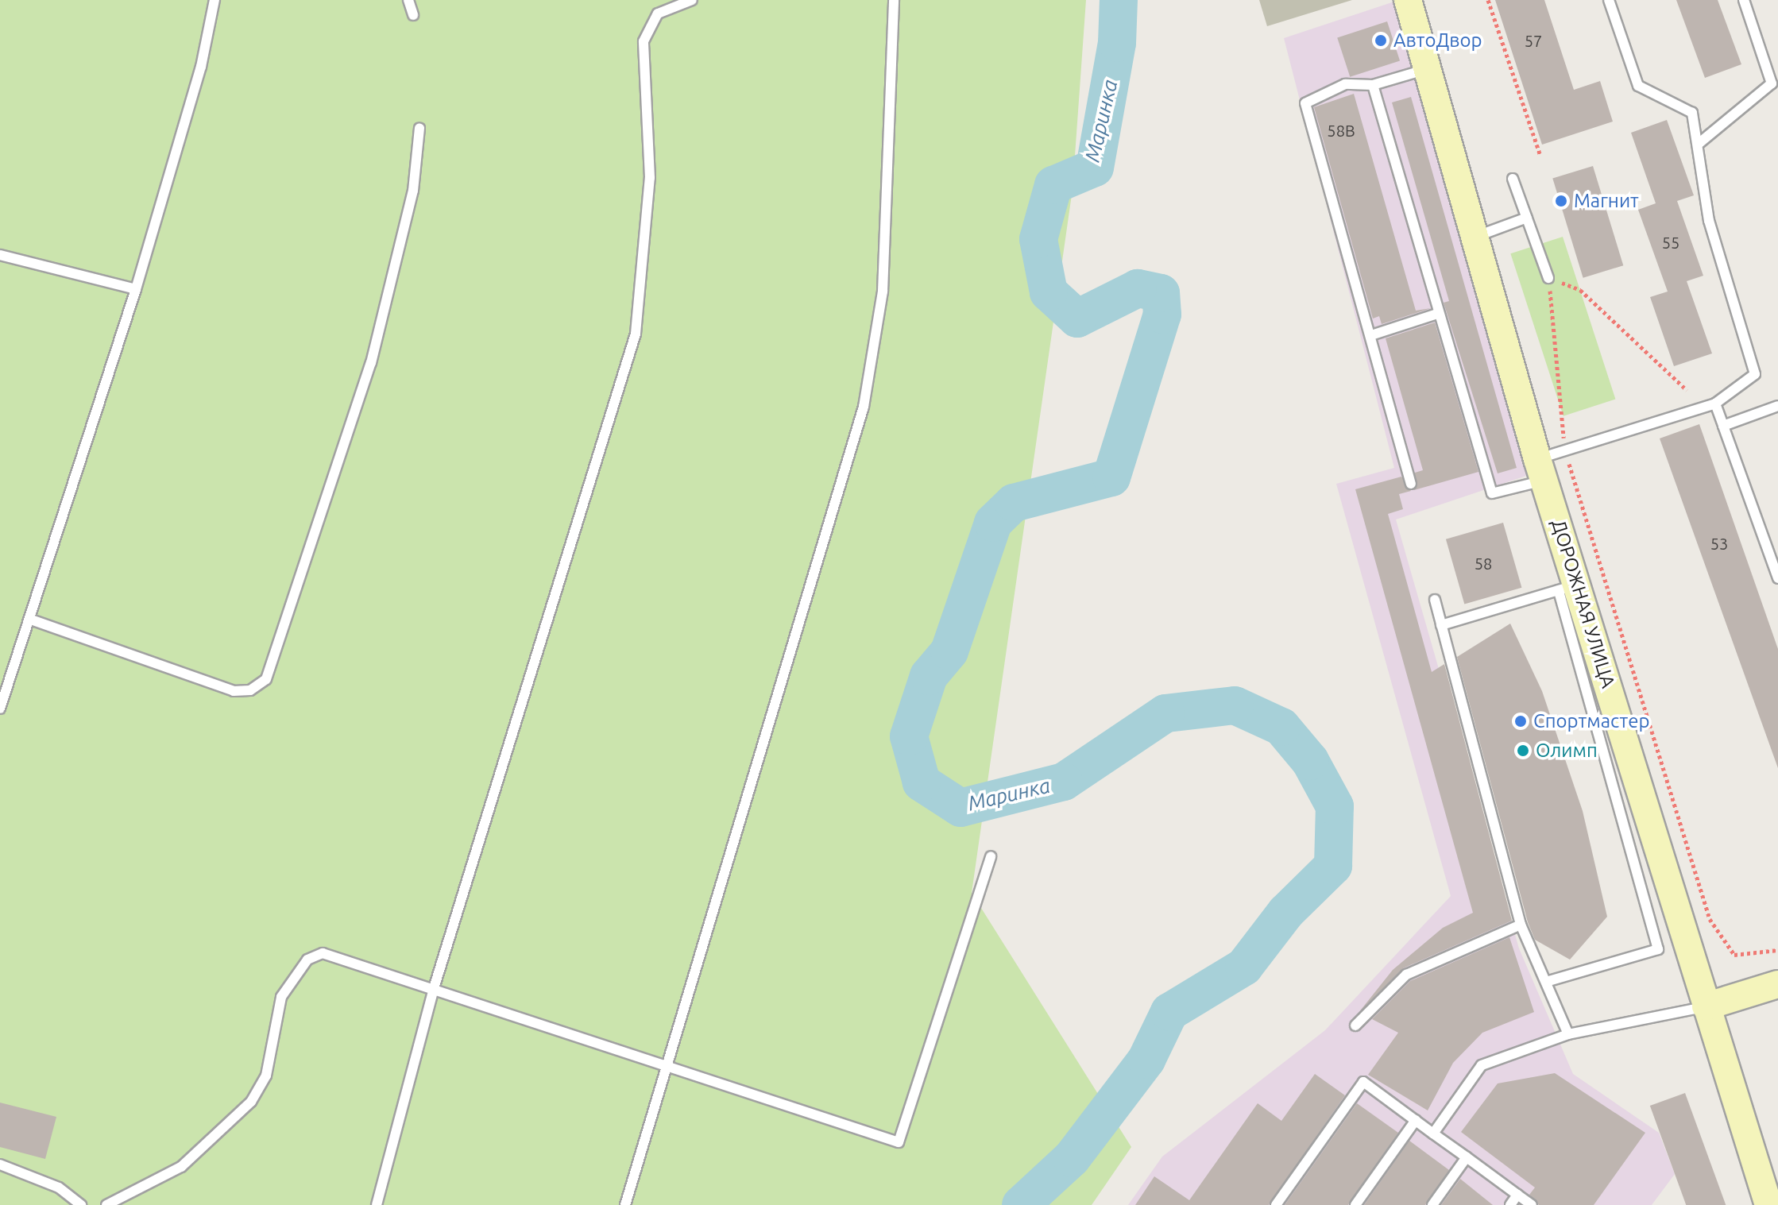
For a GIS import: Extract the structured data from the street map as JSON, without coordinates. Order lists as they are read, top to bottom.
{
  "streets": {
    "main road": ["ДОРОЖНАЯ УЛИЦА"]
  },
  "water": ["Маринка"],
  "places": [
    "АвтоДвор",
    "Магнит",
    "Спортмастер",
    "Олимп"
  ],
  "house_numbers": [
    "57",
    "58В",
    "55",
    "53",
    "58"
  ]
}
